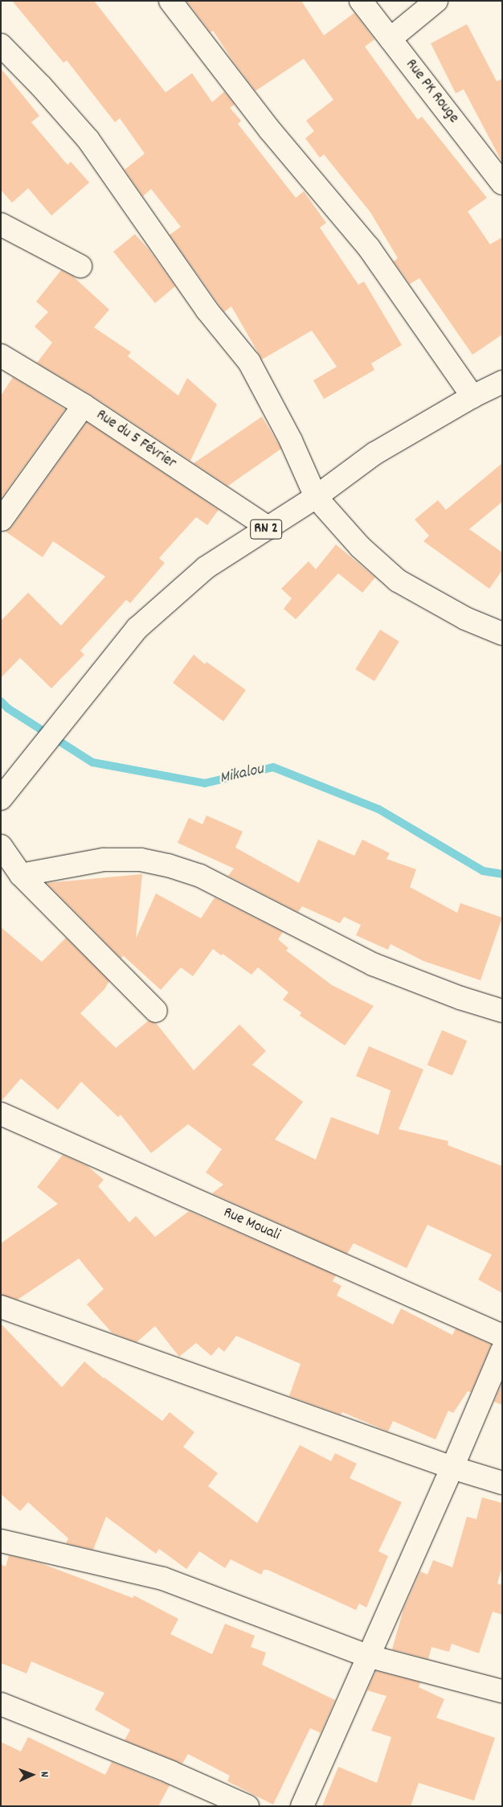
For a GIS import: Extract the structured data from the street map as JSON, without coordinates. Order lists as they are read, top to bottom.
{
  "streets": {
    "main road": [
      "Rue PK Rouge",
      "Rue du 5 Février",
      "RN 2",
      "Rue Mouali"
    ]
  },
  "crossings": [
    ["Rue du 5 Février", "RN 2"]
  ],
  "water": ["Mikalou"],
  "north": "right"
}
